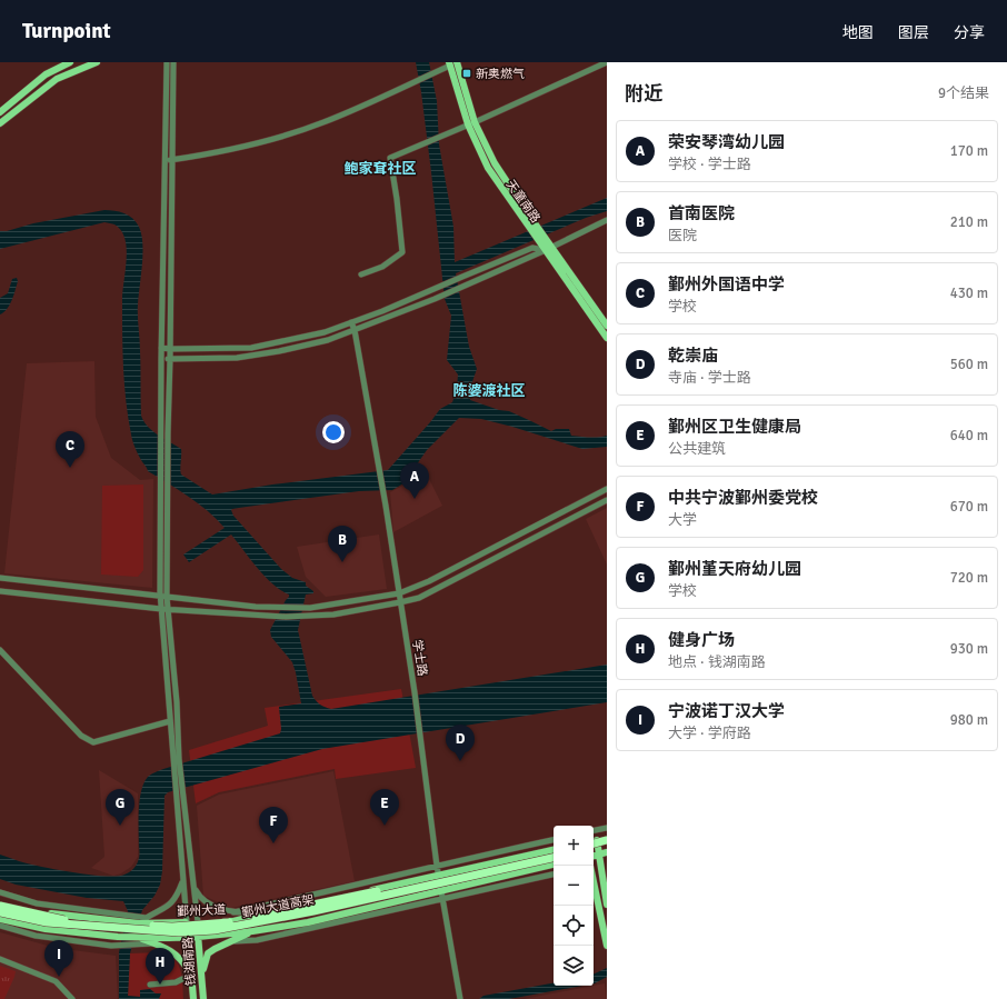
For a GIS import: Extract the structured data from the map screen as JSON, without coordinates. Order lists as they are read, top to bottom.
{
  "streets": {
    "highway": ["鄞州大道高架"],
    "main road": ["天童南路", "鄞州大道", "钱湖南路"],
    "street": ["学士路"]
  },
  "crossings": [
    ["学士路", "鄞州大道"],
    ["鄞州大道高架", "鄞州大道"],
    ["鄞州大道", "钱湖南路"]
  ],
  "districts": ["鲍家耷社区", "陈婆渡社区"],
  "places": {
    "transit": ["新奥燃气"]
  },
  "page": {
    "header": "Turnpoint",
    "nav": ["地图", "图层", "分享"],
    "heading": ["附近", "9个结果"],
    "list": [
      {
        "mark": "A",
        "name": "荣安琴湾幼儿园",
        "note": "学校 · 学士路",
        "value": "170 m"
      },
      {
        "mark": "B",
        "name": "首南医院",
        "note": "医院",
        "value": "210 m"
      },
      {
        "mark": "C",
        "name": "鄞州外国语中学",
        "note": "学校",
        "value": "430 m"
      },
      {
        "mark": "D",
        "name": "乾崇庙",
        "note": "寺庙 · 学士路",
        "value": "560 m"
      },
      {
        "mark": "E",
        "name": "鄞州区卫生健康局",
        "note": "公共建筑",
        "value": "640 m"
      },
      {
        "mark": "F",
        "name": "中共宁波鄞州委党校",
        "note": "大学",
        "value": "670 m"
      },
      {
        "mark": "G",
        "name": "鄞州堇天府幼儿园",
        "note": "学校",
        "value": "720 m"
      },
      {
        "mark": "H",
        "name": "健身广场",
        "note": "地点 · 钱湖南路",
        "value": "930 m"
      },
      {
        "mark": "I",
        "name": "宁波诺丁汉大学",
        "note": "大学 · 学府路",
        "value": "980 m"
      }
    ],
    "pins": [
      "C",
      "A",
      "B",
      "D",
      "E",
      "G",
      "F",
      "I",
      "H"
    ],
    "map_buttons": ["+", "−"]
  }
}
